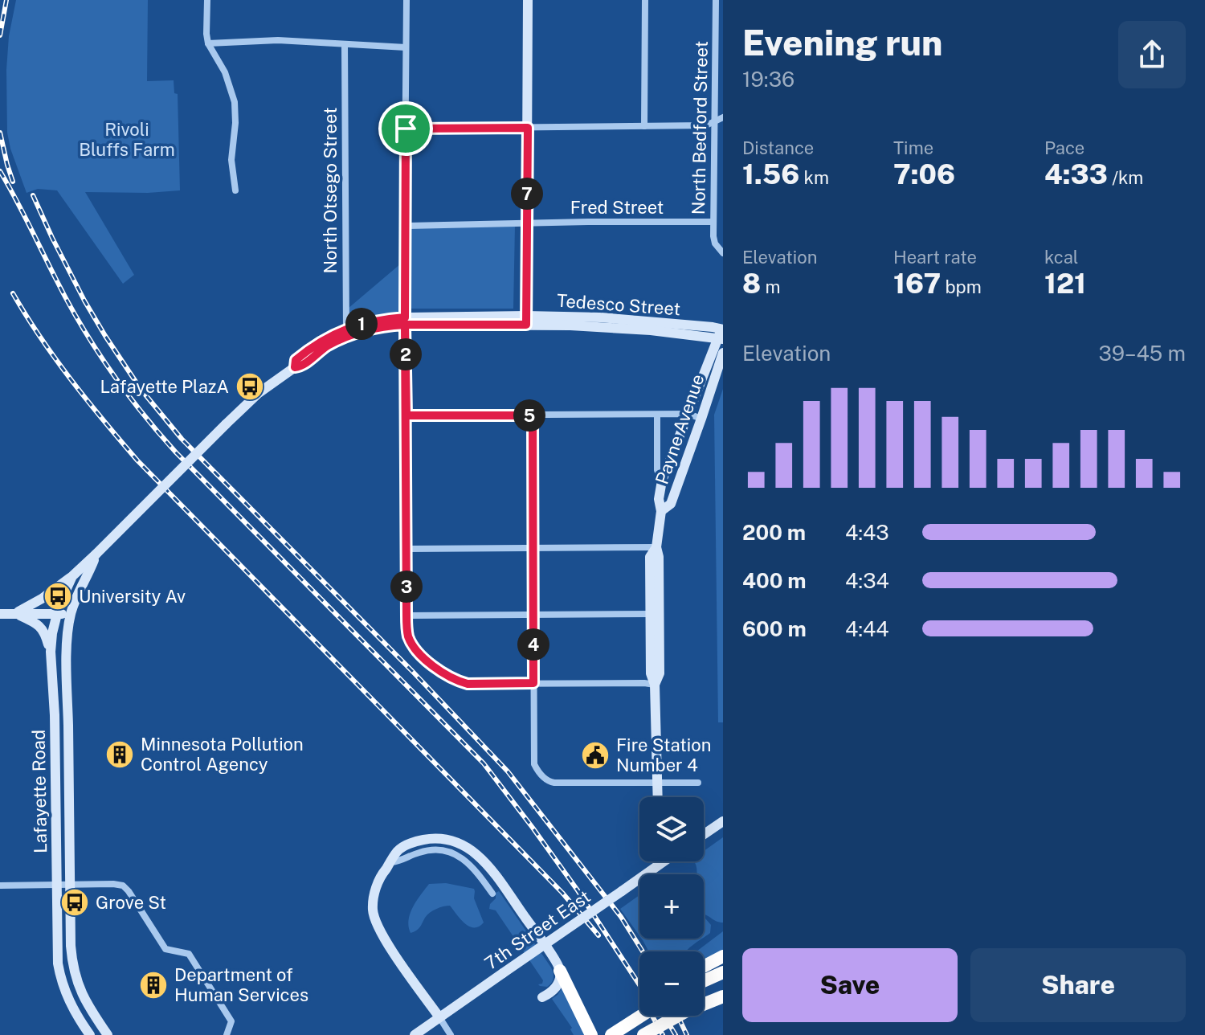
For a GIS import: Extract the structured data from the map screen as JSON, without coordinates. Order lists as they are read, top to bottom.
{
  "streets": {
    "street": [
      "North Bedford Street",
      "North Otsego Street",
      "Fred Street",
      "Tedesco Street",
      "Payne Avenue",
      "Lafayette Road",
      "7th Street East"
    ]
  },
  "crossings": [
    ["North Bedford Street", "Fred Street"],
    ["North Otsego Street", "Lafayette Road"],
    ["Tedesco Street", "Payne Avenue"],
    ["Tedesco Street", "Lafayette Road"]
  ],
  "parks": ["Rivoli Bluffs Farm"],
  "places": {
    "bus stop": ["Lafayette PlazA", "University Av", "Grove St"],
    "building": ["Minnesota Pollution Control Agency", "Department of Human Services"],
    "public building": ["Fire Station Number 4"]
  },
  "page": {
    "heading": ["Evening run", "19:36"],
    "stats": [
      ["Distance", "1.56 km"],
      ["Time", "7:06"],
      ["Pace", "4:33 /km"],
      ["Elevation", "8 m"],
      ["Heart rate", "167 bpm"],
      ["kcal", "121"]
    ],
    "pins": [
      "7",
      "1",
      "2",
      "5",
      "3",
      "4"
    ],
    "chart": ["Elevation", "39–45 m"],
    "list": [
      {
        "name": "200 m",
        "note": "4:43"
      },
      {
        "name": "400 m",
        "note": "4:34"
      },
      {
        "name": "600 m",
        "note": "4:44"
      }
    ],
    "map_buttons": ["+", "−"],
    "buttons": ["Save", "Share"]
  }
}
